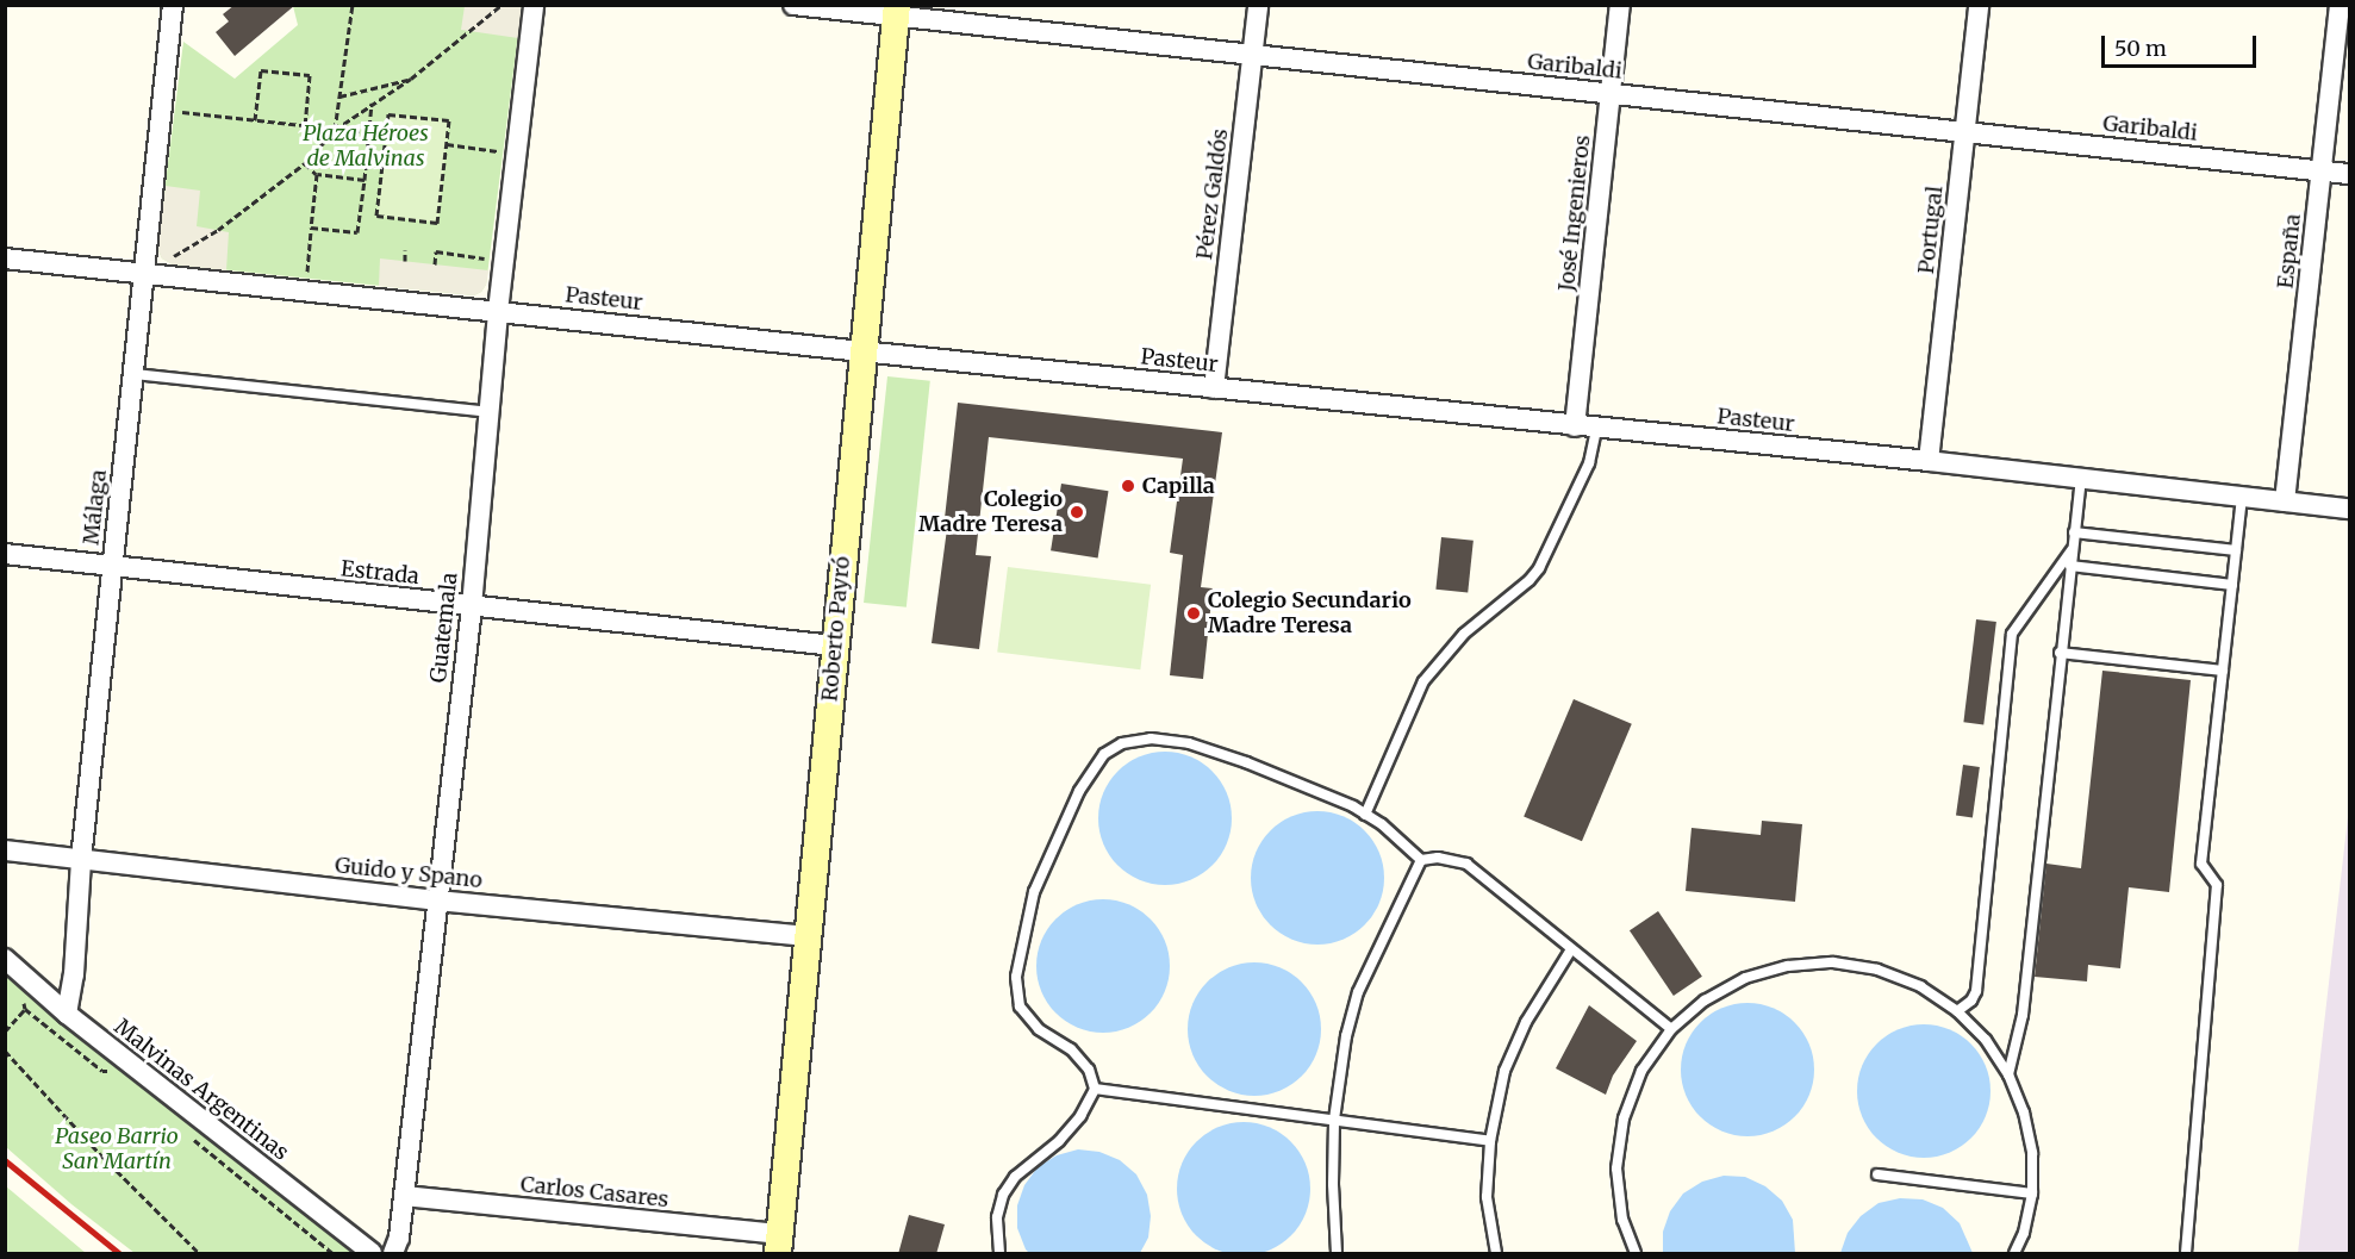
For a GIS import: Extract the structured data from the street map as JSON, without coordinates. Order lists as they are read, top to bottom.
{
  "streets": {
    "street": [
      "Garibaldi",
      "Pérez Galdós",
      "José Ingenieros",
      "Portugal",
      "España",
      "Pasteur",
      "Málaga",
      "Estrada",
      "Guatemala",
      "Roberto Payró",
      "Guido y Spano",
      "Malvinas Argentinas",
      "Carlos Casares"
    ]
  },
  "crossings": [
    ["Garibaldi", "Pérez Galdós"],
    ["Garibaldi", "José Ingenieros"],
    ["Garibaldi", "Portugal"],
    ["Garibaldi", "España"],
    ["Garibaldi", "Roberto Payró"],
    ["Pérez Galdós", "Pasteur"],
    ["José Ingenieros", "Pasteur"],
    ["Portugal", "Pasteur"],
    ["España", "Pasteur"],
    ["Pasteur", "Málaga"],
    ["Pasteur", "Guatemala"],
    ["Pasteur", "Roberto Payró"],
    ["Málaga", "Estrada"],
    ["Málaga", "Guido y Spano"],
    ["Málaga", "Malvinas Argentinas"],
    ["Estrada", "Guatemala"],
    ["Estrada", "Roberto Payró"],
    ["Guatemala", "Guido y Spano"],
    ["Guatemala", "Carlos Casares"],
    ["Roberto Payró", "Guido y Spano"],
    ["Roberto Payró", "Carlos Casares"]
  ],
  "parks": ["Plaza Héroes de Malvinas", "Paseo Barrio San Martín"],
  "places": ["Capilla", "Colegio Madre Teresa", "Colegio Secundario Madre Teresa"],
  "scale_bar": "50 m"
}
